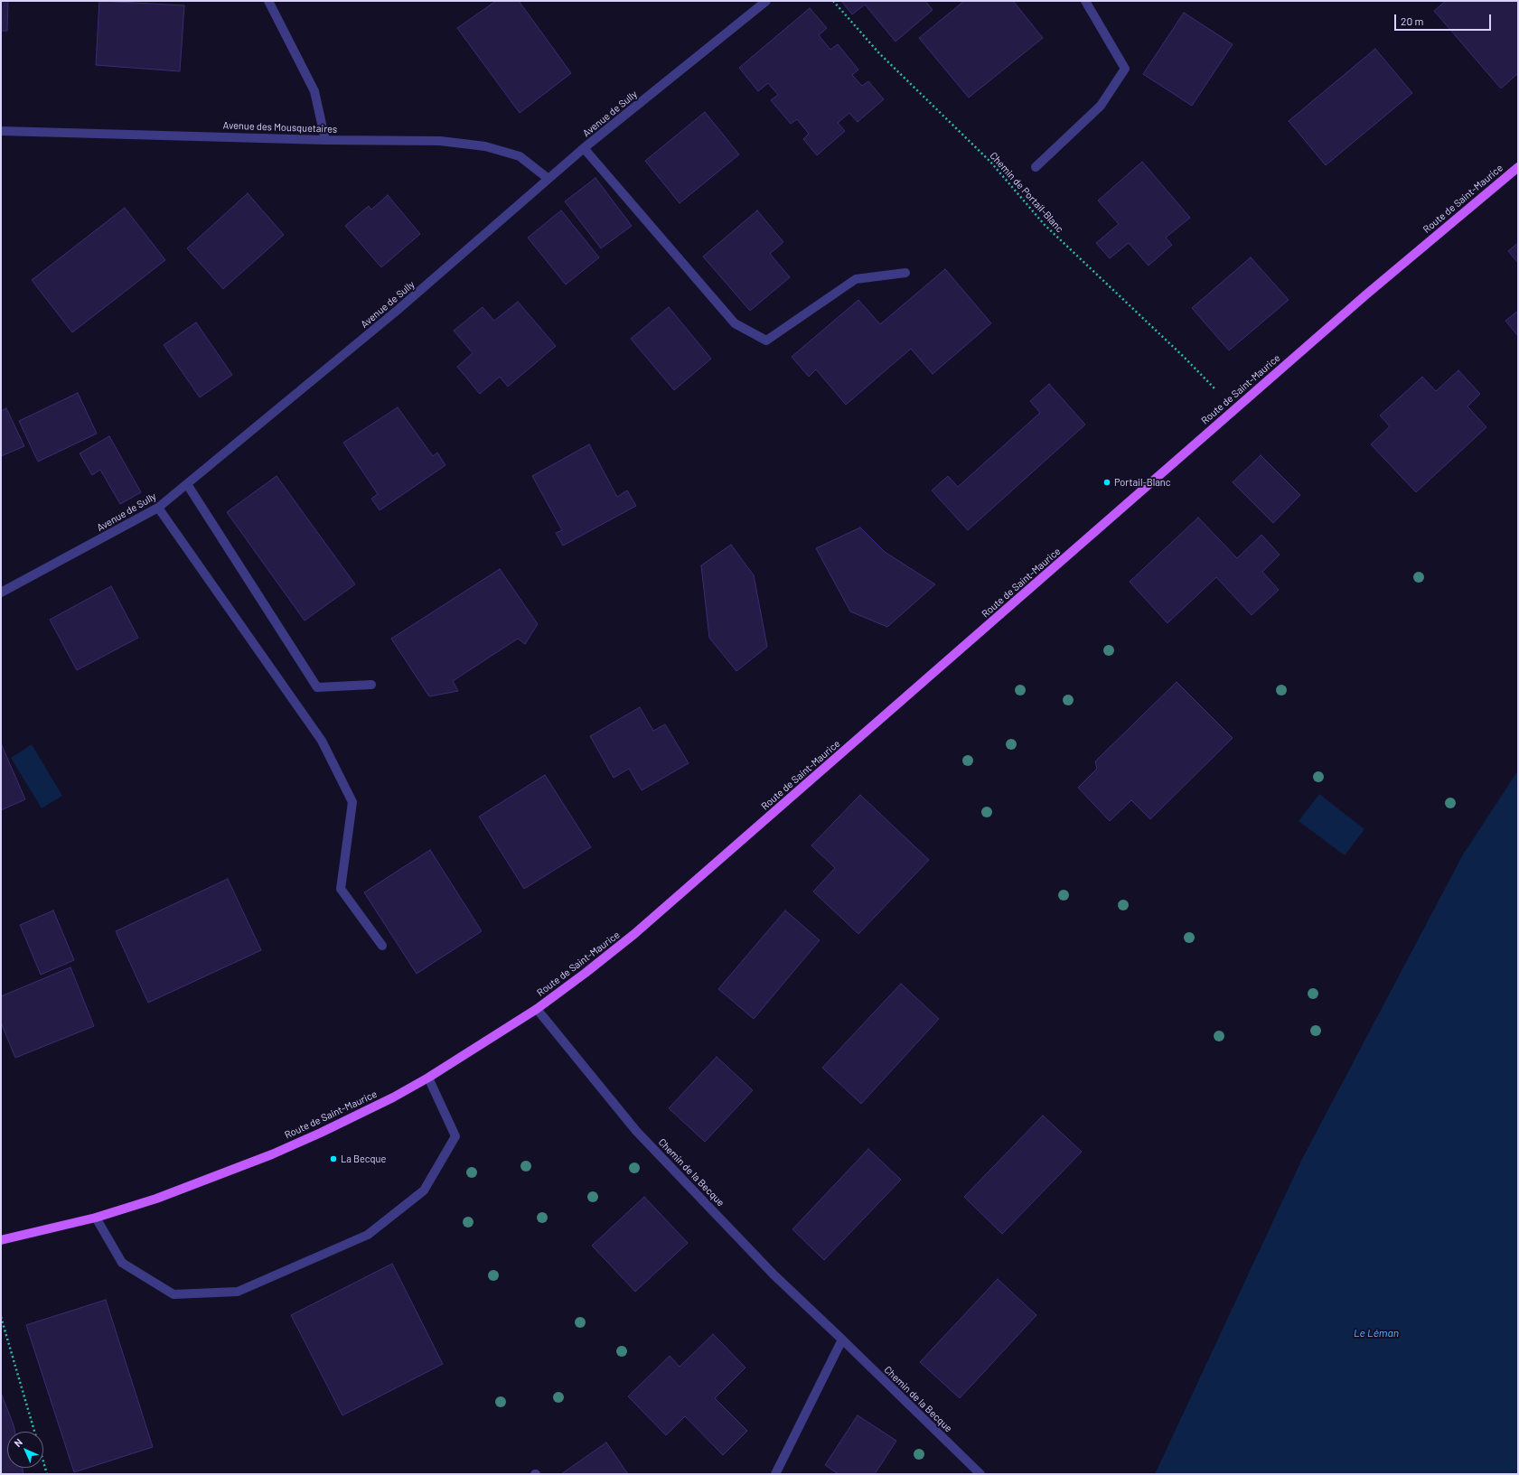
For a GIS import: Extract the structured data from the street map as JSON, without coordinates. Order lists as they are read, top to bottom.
{
  "streets": {
    "main road": ["Route de Saint-Maurice"],
    "street": ["Avenue de Sully", "Avenue des Mousquetaires", "Chemin de la Becque"],
    "path": ["Chemin de Portail-Blanc"]
  },
  "crossings": [
    ["Avenue de Sully", "Avenue des Mousquetaires"],
    ["Route de Saint-Maurice", "Chemin de la Becque"]
  ],
  "water": ["Le Léman"],
  "places": ["Portail-Blanc", "La Becque"],
  "scale_bar": "20 m",
  "north": "top left"
}
